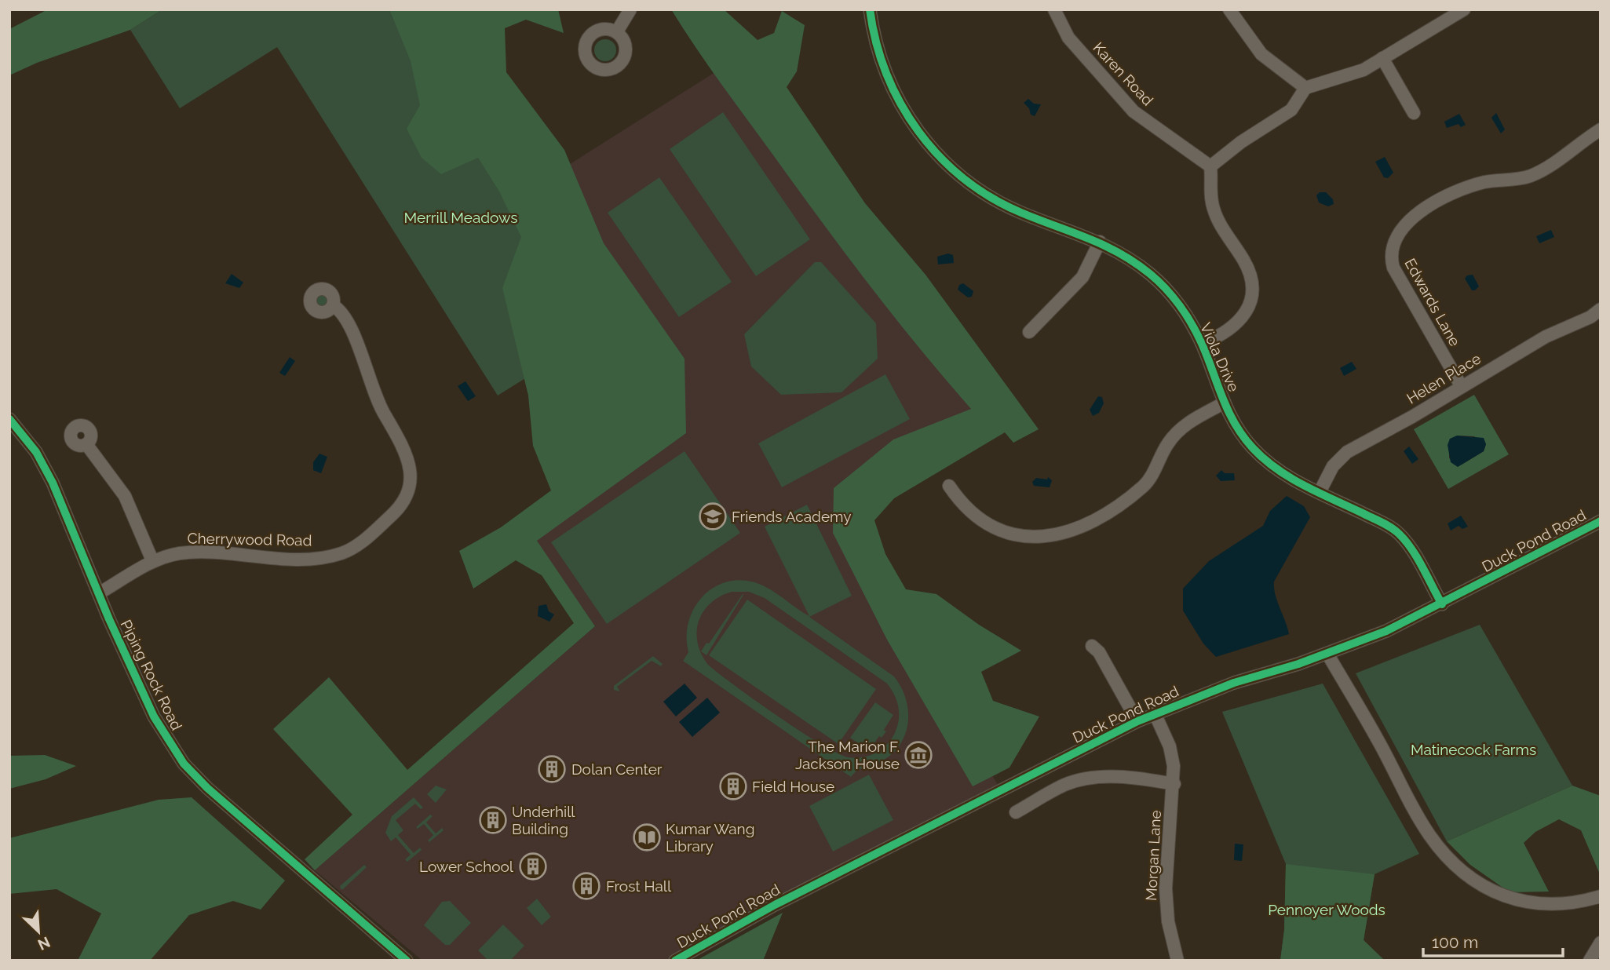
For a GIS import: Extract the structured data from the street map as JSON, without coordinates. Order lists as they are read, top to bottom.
{
  "streets": {
    "street": [
      "Karen Road",
      "Edwards Lane",
      "Viola Drive",
      "Helen Place",
      "Cherrywood Road",
      "Duck Pond Road",
      "Piping Rock Road",
      "Morgan Lane"
    ]
  },
  "crossings": [
    ["Edwards Lane", "Helen Place"],
    ["Viola Drive", "Helen Place"],
    ["Viola Drive", "Duck Pond Road"],
    ["Cherrywood Road", "Piping Rock Road"],
    ["Duck Pond Road", "Morgan Lane"]
  ],
  "parks": ["Merrill Meadows", "Matinecock Farms", "Pennoyer Woods"],
  "places": {
    "school or university": ["Friends Academy"],
    "museum": ["The Marion F. Jackson House"],
    "building": [
      "Dolan Center",
      "Field House",
      "Underhill Building",
      "Lower School",
      "Frost Hall"
    ],
    "library": ["Kumar Wang Library"]
  },
  "scale_bar": "100 m",
  "north": "bottom right"
}
